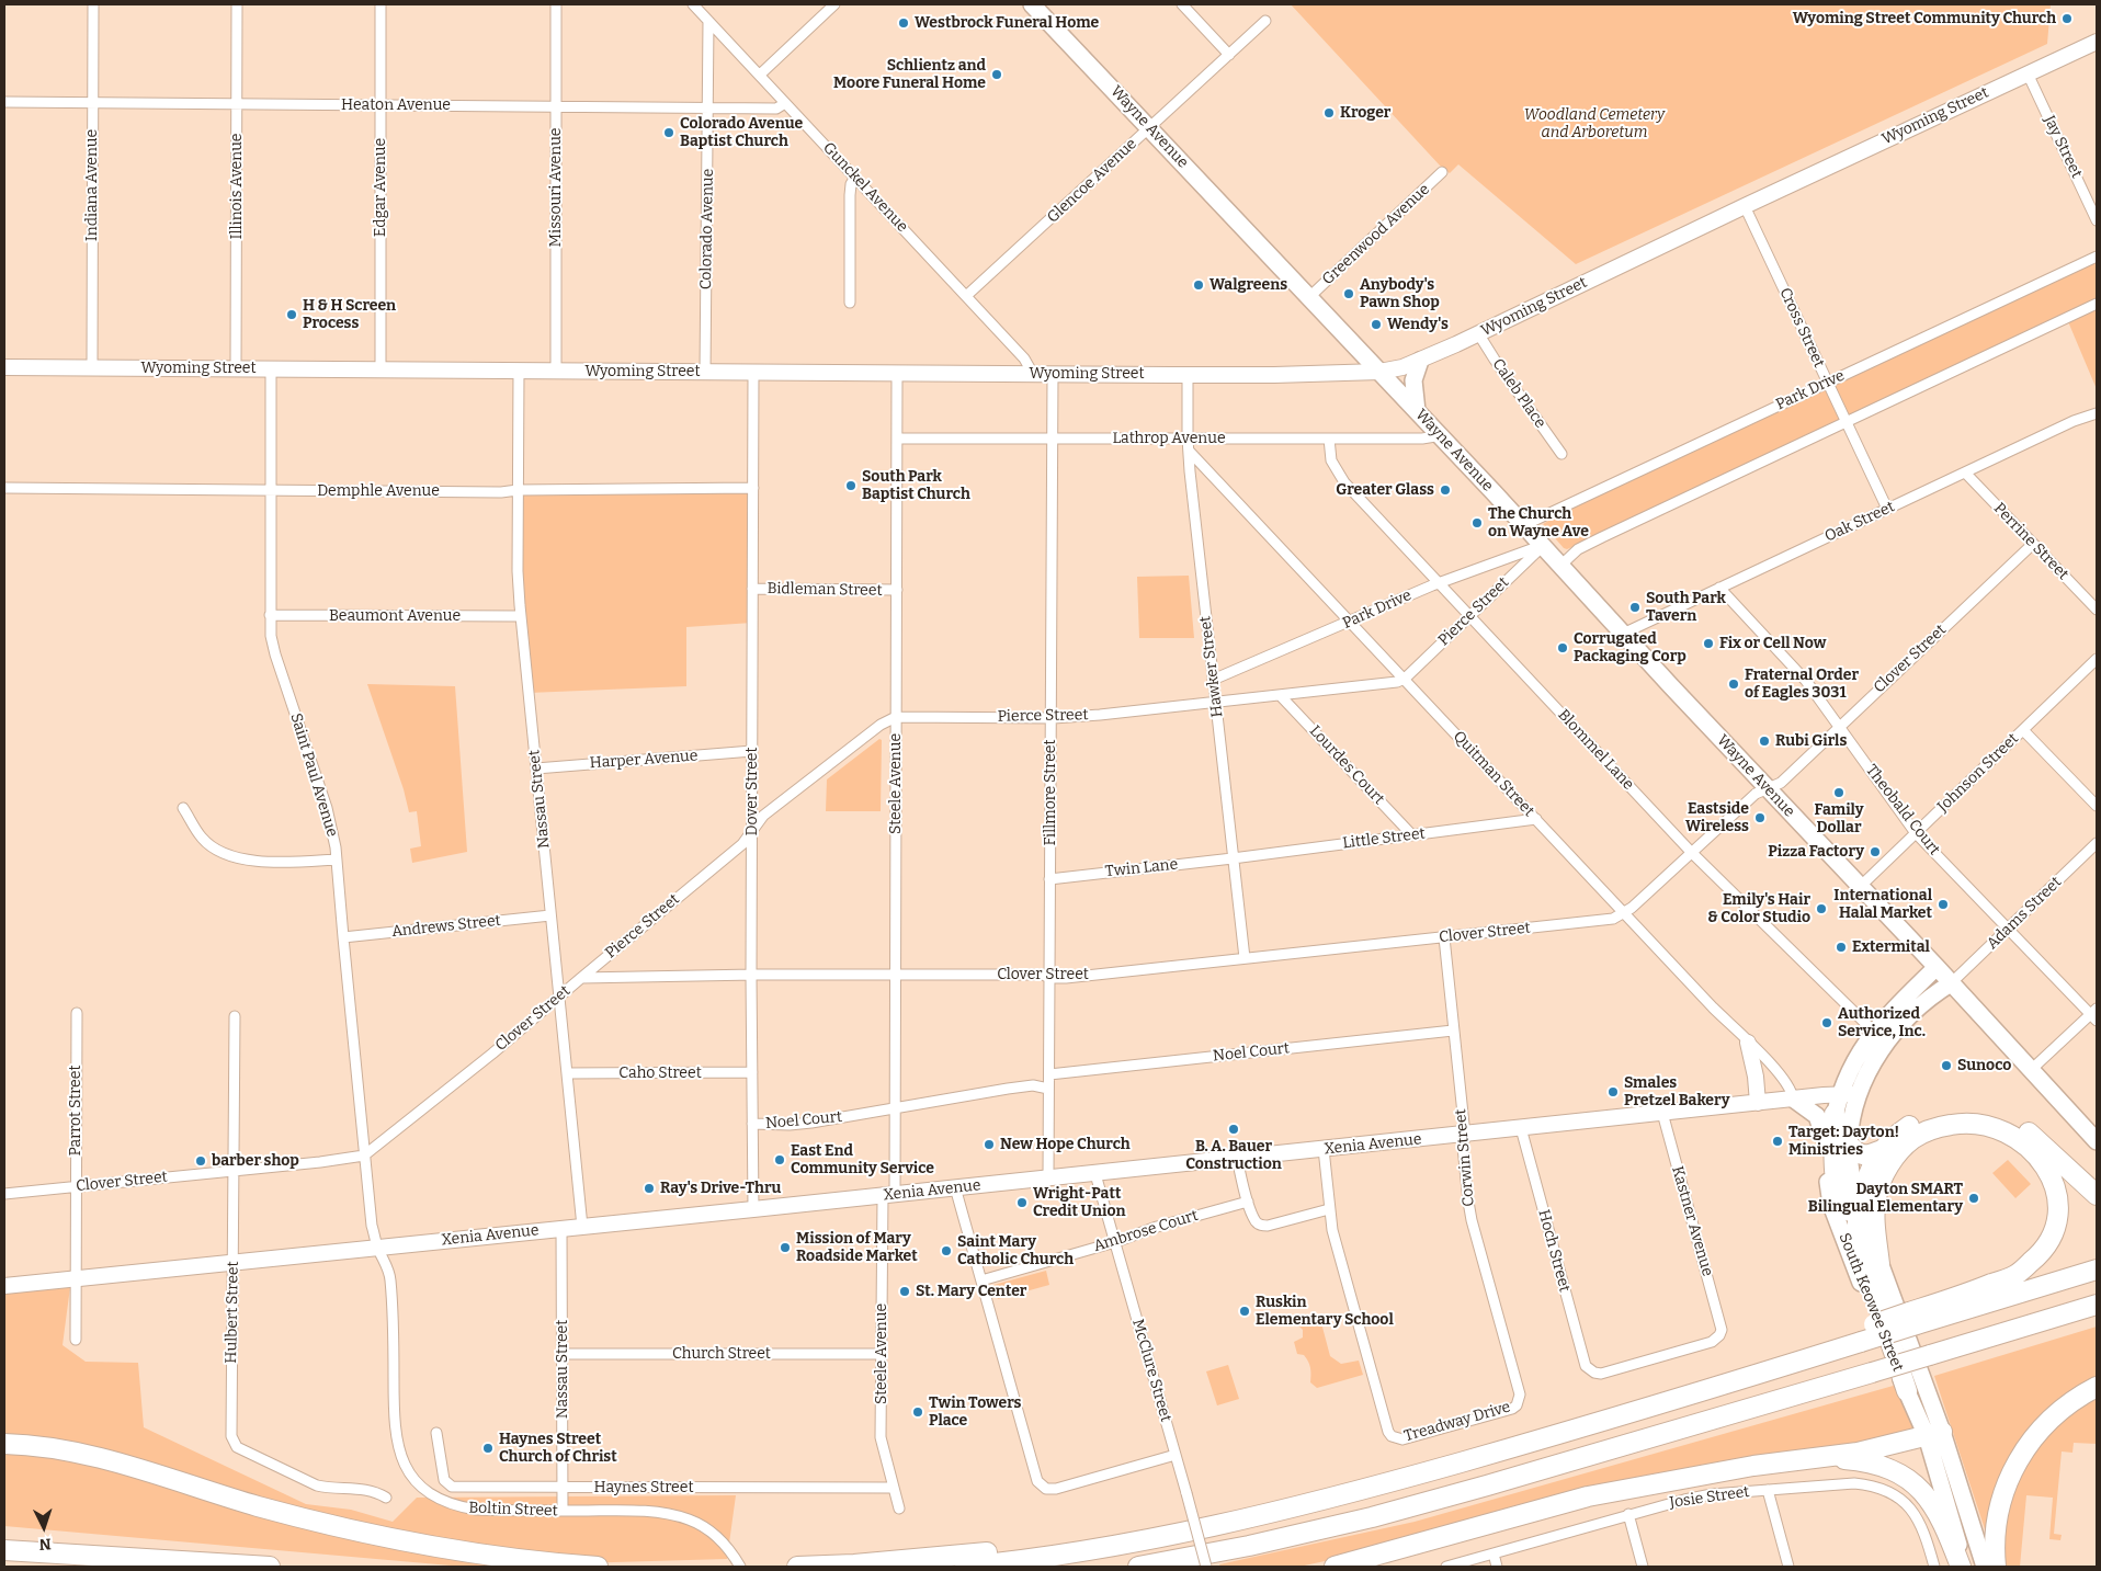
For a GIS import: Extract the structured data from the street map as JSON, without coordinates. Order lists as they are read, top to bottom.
{
  "streets": {
    "main road": ["Wayne Avenue", "South Keowee Street"],
    "street": [
      "Heaton Avenue",
      "Wyoming Street",
      "Jay Street",
      "Glencoe Avenue",
      "Indiana Avenue",
      "Illinois Avenue",
      "Edgar Avenue",
      "Missouri Avenue",
      "Gunckel Avenue",
      "Colorado Avenue",
      "Greenwood Avenue",
      "Cross Street",
      "Park Drive",
      "Caleb Place",
      "Lathrop Avenue",
      "Demphle Avenue",
      "Oak Street",
      "Perrine Street",
      "Bidleman Street",
      "Pierce Street",
      "Beaumont Avenue",
      "Clover Street",
      "Hawker Street",
      "Blommel Lane",
      "Harper Avenue",
      "Lourdes Court",
      "Johnson Street",
      "Quitman Street",
      "Saint Paul Avenue",
      "Steele Avenue",
      "Dover Street",
      "Fillmore Street",
      "Nassau Street",
      "Theobald Court",
      "Little Street",
      "Twin Lane",
      "Adams Street",
      "Andrews Street",
      "Noel Court",
      "Caho Street",
      "Parrot Street",
      "Xenia Avenue",
      "Corwin Street",
      "Kastner Avenue",
      "Ambrose Court",
      "Hoch Street",
      "Hulbert Street",
      "Church Street",
      "McClure Street",
      "Treadway Drive",
      "Haynes Street",
      "Josie Street",
      "Boltin Street"
    ]
  },
  "crossings": [
    ["Heaton Avenue", "Indiana Avenue"],
    ["Heaton Avenue", "Illinois Avenue"],
    ["Heaton Avenue", "Edgar Avenue"],
    ["Heaton Avenue", "Missouri Avenue"],
    ["Heaton Avenue", "Gunckel Avenue"],
    ["Heaton Avenue", "Colorado Avenue"],
    ["Wyoming Street", "Wayne Avenue"],
    ["Wyoming Street", "Jay Street"],
    ["Wyoming Street", "Indiana Avenue"],
    ["Wyoming Street", "Illinois Avenue"],
    ["Wyoming Street", "Edgar Avenue"],
    ["Wyoming Street", "Missouri Avenue"],
    ["Wyoming Street", "Gunckel Avenue"],
    ["Wyoming Street", "Colorado Avenue"],
    ["Wyoming Street", "Cross Street"],
    ["Wyoming Street", "Caleb Place"],
    ["Wyoming Street", "Hawker Street"],
    ["Wyoming Street", "Saint Paul Avenue"],
    ["Wyoming Street", "Steele Avenue"],
    ["Wyoming Street", "Dover Street"],
    ["Wyoming Street", "Fillmore Street"],
    ["Wyoming Street", "Nassau Street"],
    ["Wayne Avenue", "Glencoe Avenue"],
    ["Wayne Avenue", "Greenwood Avenue"],
    ["Wayne Avenue", "Park Drive"],
    ["Wayne Avenue", "Lathrop Avenue"],
    ["Wayne Avenue", "Oak Street"],
    ["Wayne Avenue", "Pierce Street"],
    ["Wayne Avenue", "Clover Street"],
    ["Wayne Avenue", "Johnson Street"],
    ["Wayne Avenue", "Adams Street"],
    ["Wayne Avenue", "South Keowee Street"],
    ["Glencoe Avenue", "Gunckel Avenue"],
    ["Gunckel Avenue", "Colorado Avenue"],
    ["Cross Street", "Park Drive"],
    ["Cross Street", "Oak Street"],
    ["Park Drive", "Pierce Street"],
    ["Park Drive", "Hawker Street"],
    ["Park Drive", "Blommel Lane"],
    ["Park Drive", "Quitman Street"],
    ["Lathrop Avenue", "Hawker Street"],
    ["Lathrop Avenue", "Blommel Lane"],
    ["Lathrop Avenue", "Steele Avenue"],
    ["Lathrop Avenue", "Fillmore Street"],
    ["Demphle Avenue", "Saint Paul Avenue"],
    ["Demphle Avenue", "Dover Street"],
    ["Demphle Avenue", "Nassau Street"],
    ["Oak Street", "Perrine Street"],
    ["Oak Street", "Theobald Court"],
    ["Perrine Street", "Clover Street"],
    ["Bidleman Street", "Steele Avenue"],
    ["Bidleman Street", "Dover Street"],
    ["Pierce Street", "Clover Street"],
    ["Pierce Street", "Hawker Street"],
    ["Pierce Street", "Blommel Lane"],
    ["Pierce Street", "Lourdes Court"],
    ["Pierce Street", "Quitman Street"],
    ["Pierce Street", "Steele Avenue"],
    ["Pierce Street", "Dover Street"],
    ["Pierce Street", "Fillmore Street"],
    ["Beaumont Avenue", "Saint Paul Avenue"],
    ["Beaumont Avenue", "Nassau Street"],
    ["Clover Street", "Hawker Street"],
    ["Clover Street", "Blommel Lane"],
    ["Clover Street", "Quitman Street"],
    ["Clover Street", "Saint Paul Avenue"],
    ["Clover Street", "Steele Avenue"],
    ["Clover Street", "Dover Street"],
    ["Clover Street", "Fillmore Street"],
    ["Clover Street", "Nassau Street"],
    ["Clover Street", "Theobald Court"],
    ["Clover Street", "Parrot Street"],
    ["Clover Street", "Corwin Street"],
    ["Clover Street", "Hulbert Street"],
    ["Hawker Street", "Quitman Street"],
    ["Hawker Street", "Little Street"],
    ["Hawker Street", "Twin Lane"],
    ["Blommel Lane", "South Keowee Street"],
    ["Harper Avenue", "Dover Street"],
    ["Harper Avenue", "Nassau Street"],
    ["Lourdes Court", "Little Street"],
    ["Johnson Street", "Theobald Court"],
    ["Quitman Street", "Little Street"],
    ["Quitman Street", "Xenia Avenue"],
    ["Saint Paul Avenue", "Andrews Street"],
    ["Saint Paul Avenue", "Xenia Avenue"],
    ["Saint Paul Avenue", "Boltin Street"],
    ["Steele Avenue", "Noel Court"],
    ["Steele Avenue", "Xenia Avenue"],
    ["Steele Avenue", "Church Street"],
    ["Steele Avenue", "Haynes Street"],
    ["Dover Street", "Noel Court"],
    ["Dover Street", "Caho Street"],
    ["Dover Street", "Xenia Avenue"],
    ["Fillmore Street", "Twin Lane"],
    ["Fillmore Street", "Noel Court"],
    ["Fillmore Street", "Xenia Avenue"],
    ["Nassau Street", "Andrews Street"],
    ["Nassau Street", "Caho Street"],
    ["Nassau Street", "Xenia Avenue"],
    ["Nassau Street", "Church Street"],
    ["Nassau Street", "Haynes Street"],
    ["Nassau Street", "Boltin Street"],
    ["Theobald Court", "Adams Street"],
    ["Little Street", "Twin Lane"],
    ["Adams Street", "South Keowee Street"],
    ["Noel Court", "Corwin Street"],
    ["Parrot Street", "Xenia Avenue"],
    ["Xenia Avenue", "Corwin Street"],
    ["Xenia Avenue", "Kastner Avenue"],
    ["Xenia Avenue", "Hoch Street"],
    ["Xenia Avenue", "South Keowee Street"],
    ["Xenia Avenue", "Hulbert Street"],
    ["Xenia Avenue", "McClure Street"],
    ["Xenia Avenue", "Boltin Street"],
    ["Corwin Street", "Treadway Drive"],
    ["Kastner Avenue", "Hoch Street"],
    ["Ambrose Court", "McClure Street"]
  ],
  "parks": ["Woodland Cemetery and Arboretum"],
  "places": [
    "Wyoming Street Community Church",
    "Westbrock Funeral Home",
    "Schlientz and Moore Funeral Home",
    "Kroger",
    "Colorado Avenue Baptist Church",
    "Walgreens",
    "Anybody's Pawn Shop",
    "H & H Screen Process",
    "Wendy's",
    "South Park Baptist Church",
    "Greater Glass",
    "The Church on Wayne Ave",
    "South Park Tavern",
    "Fix or Cell Now",
    "Corrugated Packaging Corp",
    "Fraternal Order of Eagles 3031",
    "Rubi Girls",
    "Family Dollar",
    "Eastside Wireless",
    "Pizza Factory",
    "International Halal Market",
    "Emily's Hair & Color Studio",
    "Extermital",
    "Authorized Service, Inc.",
    "Sunoco",
    "Smales Pretzel Bakery",
    "B. A. Bauer Construction",
    "Target: Dayton! Ministries",
    "New Hope Church",
    "East End Community Service",
    "barber shop",
    "Ray's Drive-Thru",
    "Dayton SMART Bilingual Elementary",
    "Wright-Patt Credit Union",
    "Mission of Mary Roadside Market",
    "Saint Mary Catholic Church",
    "St. Mary Center",
    "Ruskin Elementary School",
    "Twin Towers Place",
    "Haynes Street Church of Christ"
  ],
  "north": "bottom"
}
